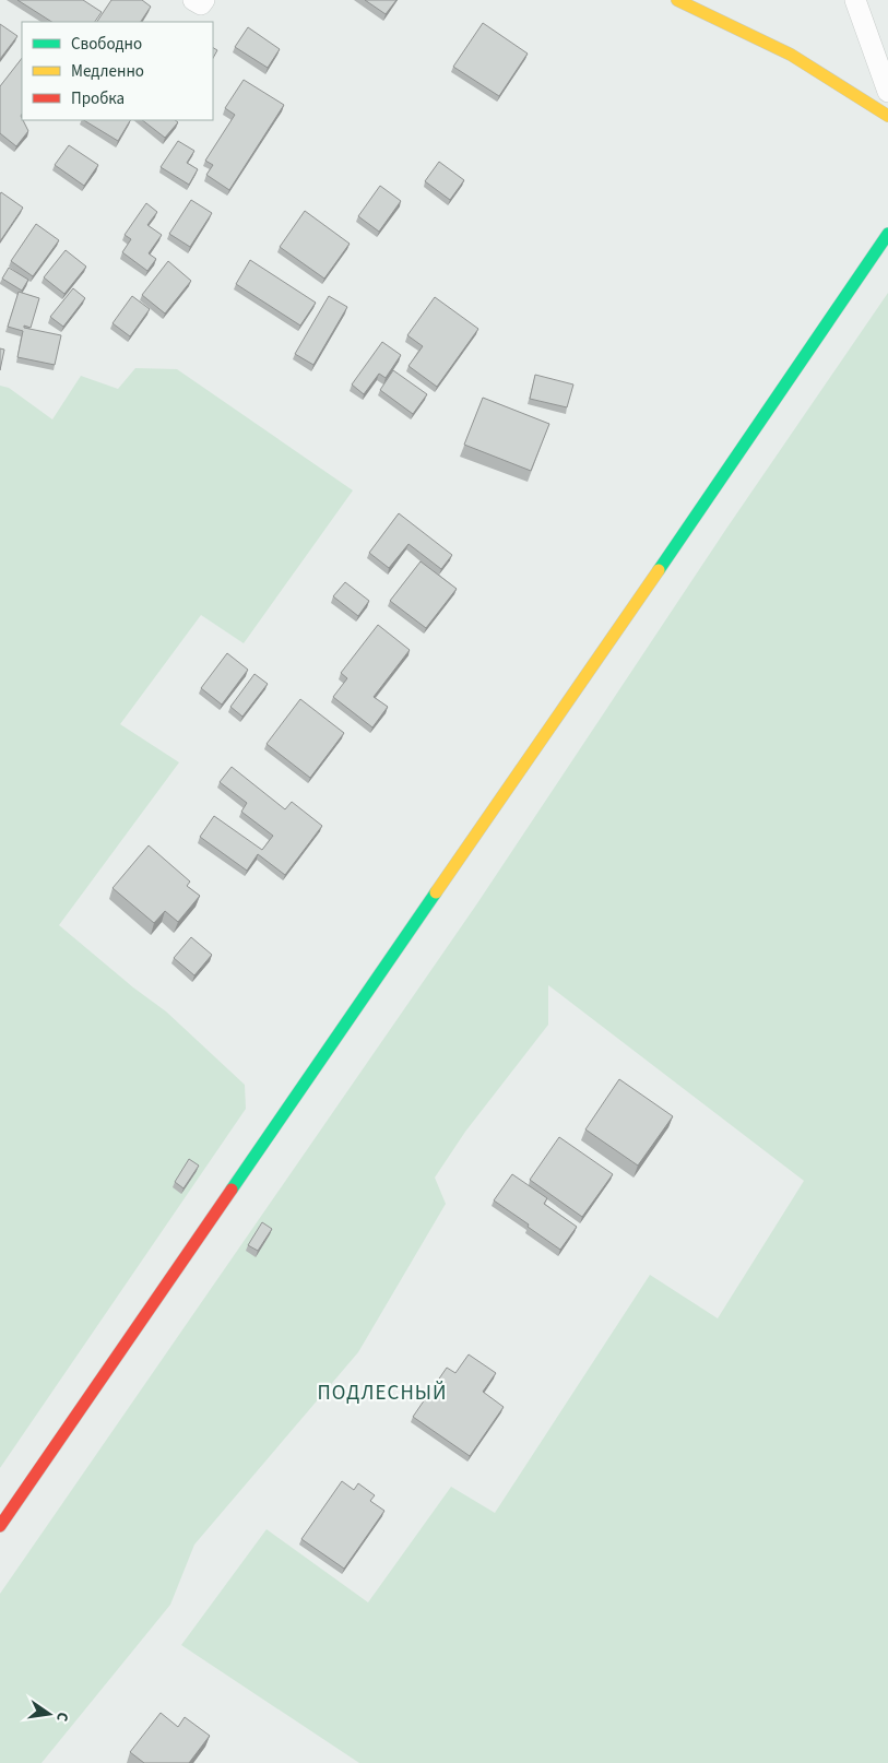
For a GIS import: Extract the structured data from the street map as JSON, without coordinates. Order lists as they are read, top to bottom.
{
  "districts": ["ПОДЛЕСНЫЙ"],
  "legend": ["Свободно", "Медленно", "Пробка"],
  "north": "right"
}
